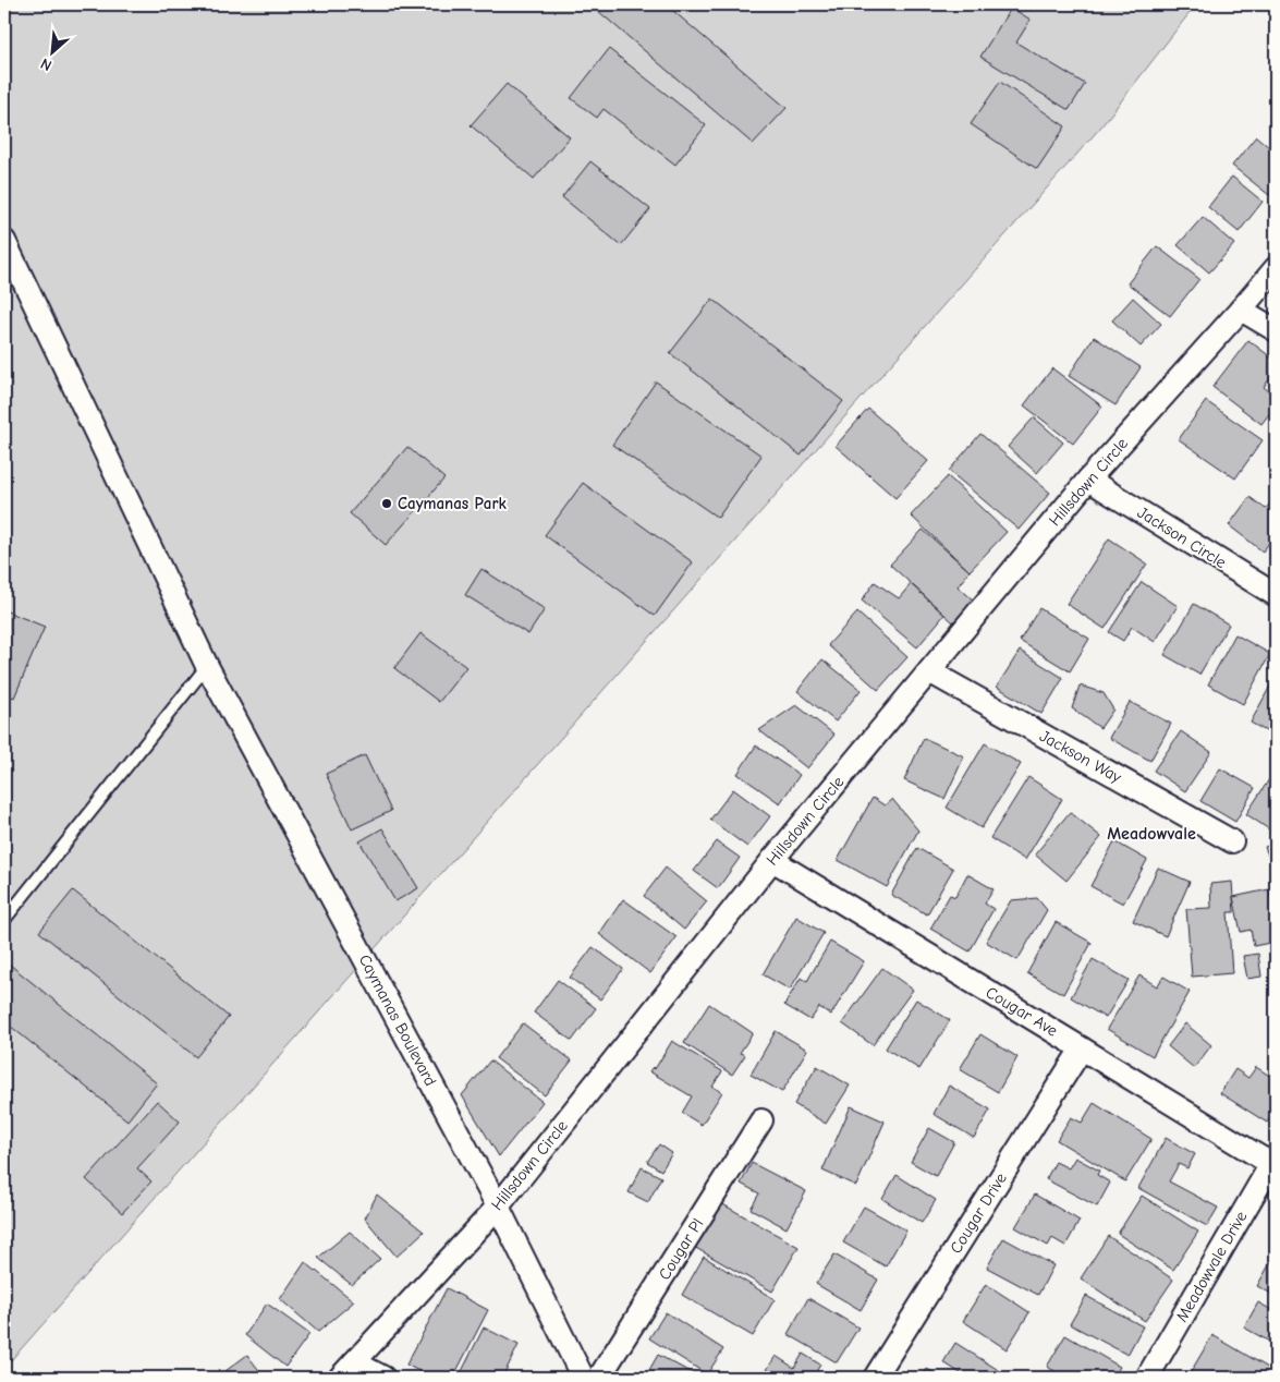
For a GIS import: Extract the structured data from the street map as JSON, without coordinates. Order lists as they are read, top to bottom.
{
  "streets": {
    "street": [
      "Hillsdown Circle",
      "Jackson Circle",
      "Jackson Way",
      "Cougar Ave",
      "Caymanas Boulevard",
      "Cougar Drive",
      "Cougar Pl",
      "Meadowvale Drive"
    ]
  },
  "crossings": [
    ["Hillsdown Circle", "Jackson Circle"],
    ["Hillsdown Circle", "Jackson Way"],
    ["Hillsdown Circle", "Cougar Ave"],
    ["Hillsdown Circle", "Caymanas Boulevard"],
    ["Cougar Ave", "Cougar Drive"],
    ["Cougar Ave", "Meadowvale Drive"]
  ],
  "districts": ["Meadowvale"],
  "places": ["Caymanas Park"],
  "north": "bottom left"
}
